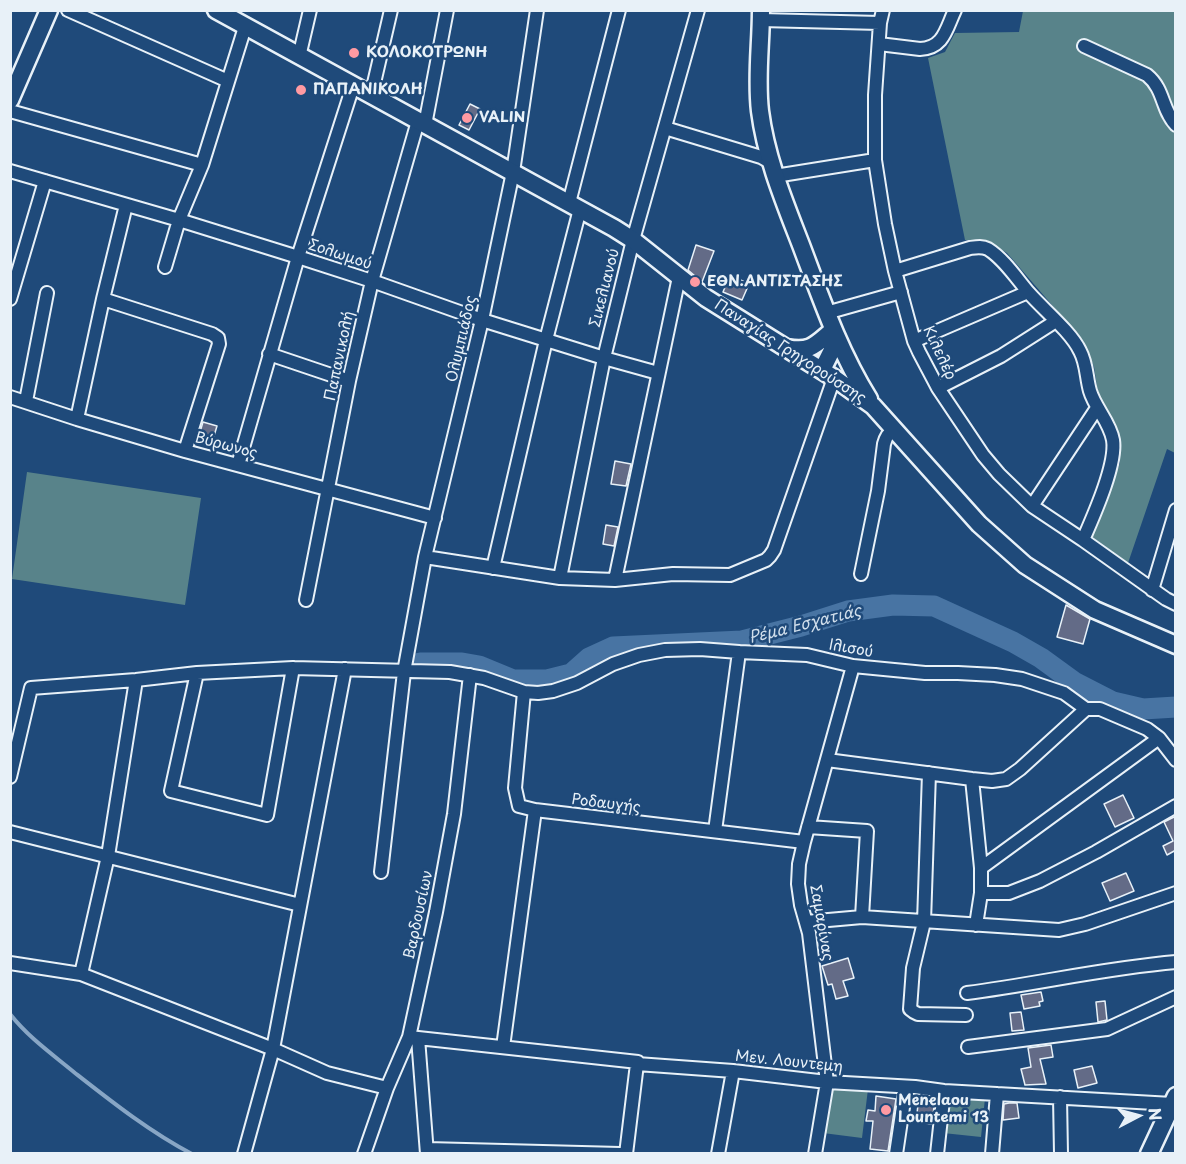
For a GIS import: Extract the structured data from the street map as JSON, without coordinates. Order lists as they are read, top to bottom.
{
  "streets": {
    "street": [
      "Σολωμού",
      "Σικελιανού",
      "Ολυμπιάδος",
      "Παναγίας Γρηγορούσσης",
      "Κιλελέρ",
      "Παπανικολή",
      "Βύρωνος",
      "Ιλισού",
      "Ροδαυγής",
      "Βαρδουσίων",
      "Σαμαρίνας",
      "Μεν. Λουντεμη"
    ]
  },
  "crossings": [
    ["Σολωμού", "Σικελιανού"],
    ["Σολωμού", "Ολυμπιάδος"],
    ["Σολωμού", "Παπανικολή"],
    ["Σικελιανού", "Παναγίας Γρηγορούσσης"],
    ["Ολυμπιάδος", "Παναγίας Γρηγορούσσης"],
    ["Ολυμπιάδος", "Βύρωνος"],
    ["Ολυμπιάδος", "Ιλισού"],
    ["Παναγίας Γρηγορούσσης", "Παπανικολή"],
    ["Παπανικολή", "Βύρωνος"],
    ["Ιλισού", "Βαρδουσίων"],
    ["Ιλισού", "Σαμαρίνας"],
    ["Ροδαυγής", "Σαμαρίνας"],
    ["Βαρδουσίων", "Μεν. Λουντεμη"],
    ["Σαμαρίνας", "Μεν. Λουντεμη"]
  ],
  "water": ["Ρέμα Εσχατιάς"],
  "places": [
    "ΚΟΛΟΚΟΤΡΩΝΗ",
    "ΠΑΠΑΝΙΚΟΛΗ",
    "VALIN",
    "ΕΘΝ.ΑΝΤΙΣΤΑΣΗΣ",
    "Menelaou Lountemi 13"
  ],
  "north": "right"
}
